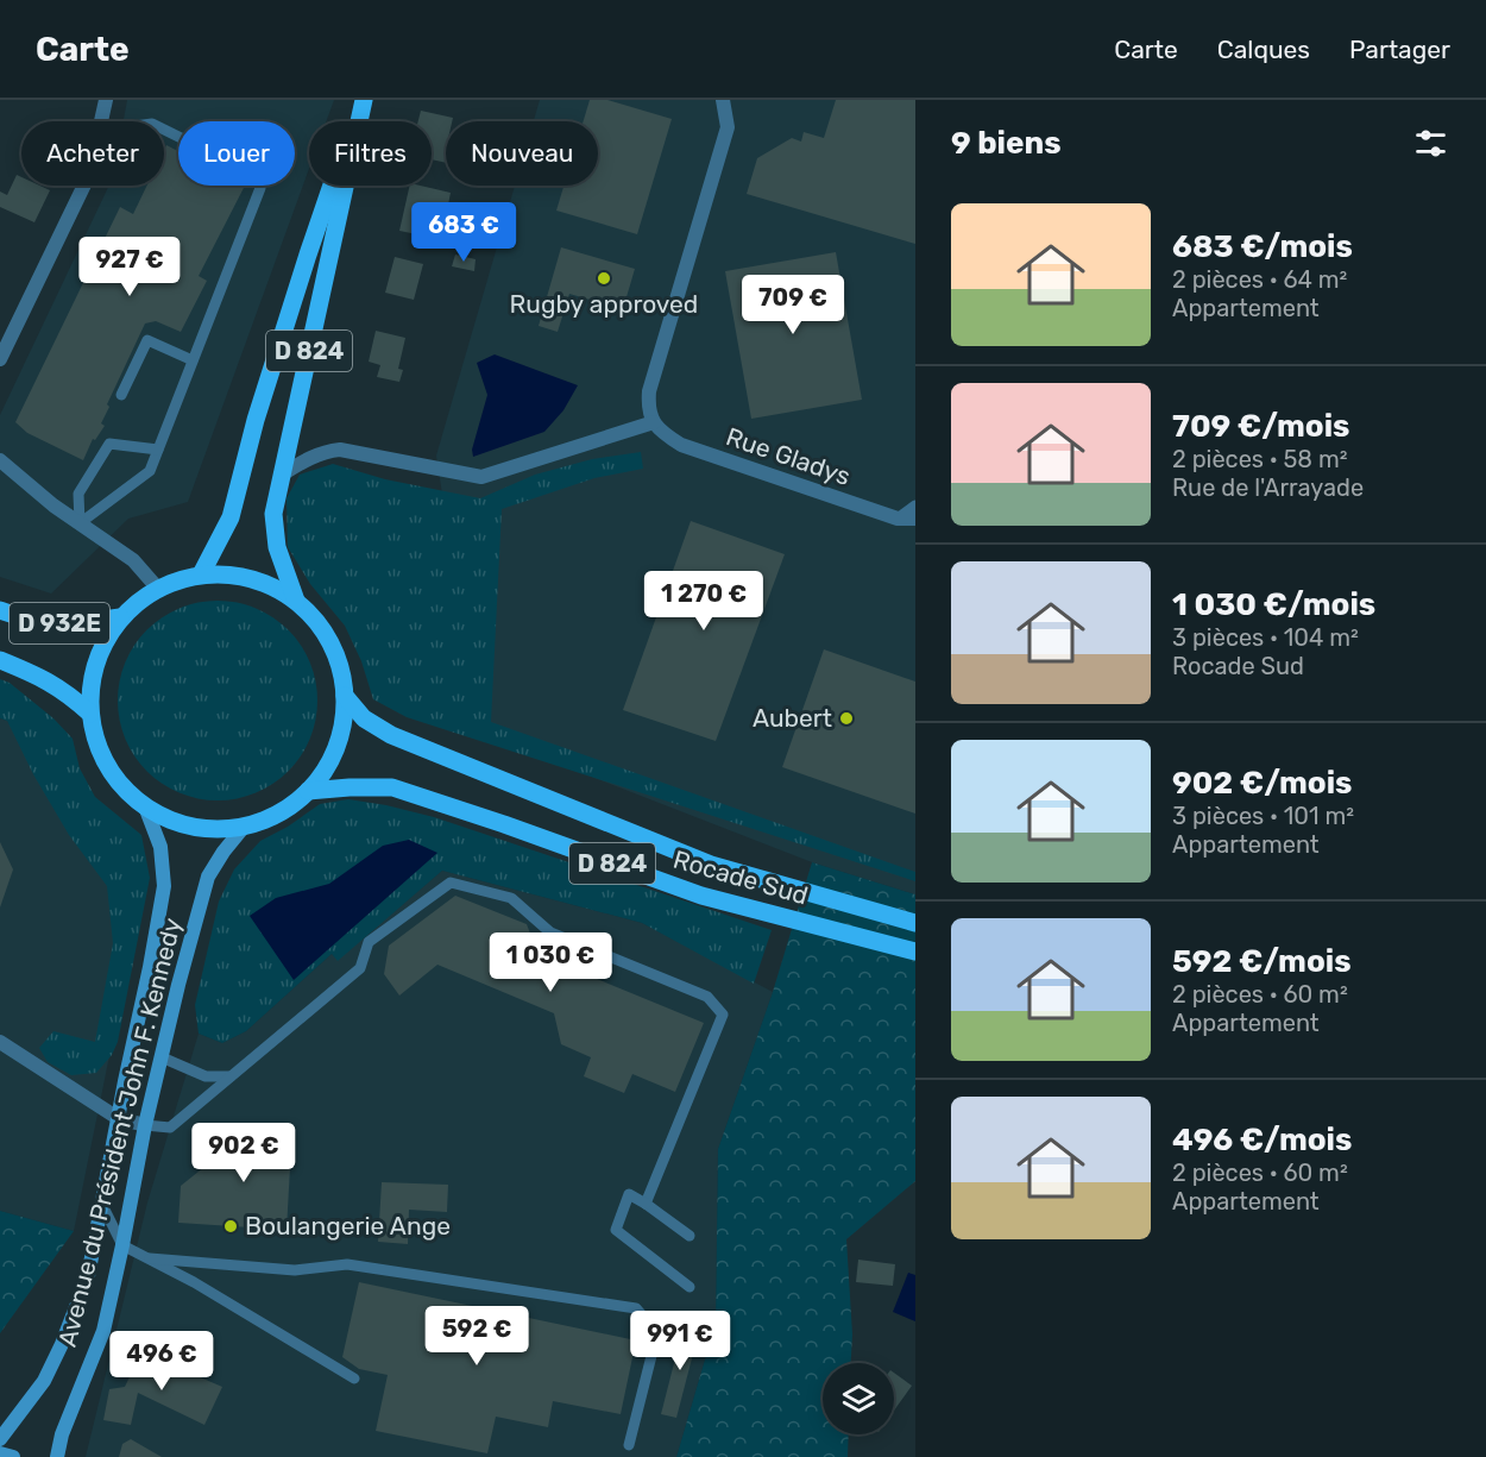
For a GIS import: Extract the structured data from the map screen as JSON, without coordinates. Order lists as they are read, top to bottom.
{
  "streets": {
    "main road": [
      "D 824",
      "D 932E",
      "Rocade Sud",
      "Avenue du Président John F. Kennedy"
    ],
    "street": ["Rue Gladys"]
  },
  "crossings": [
    ["D 824", "D 932E"],
    ["D 824", "Rocade Sud"],
    ["D 824", "Avenue du Président John F. Kennedy"],
    ["D 932E", "Rocade Sud"],
    ["D 932E", "Avenue du Président John F. Kennedy"],
    ["Rocade Sud", "Avenue du Président John F. Kennedy"]
  ],
  "places": ["Rugby approved", "Aubert", "Boulangerie Ange"],
  "page": {
    "header": "Carte",
    "nav": ["Carte", "Calques", "Partager"],
    "heading": "9 biens",
    "chip": [
      "Acheter",
      "Louer",
      "Filtres",
      "Nouveau"
    ],
    "list": [
      {
        "name": "683 €/mois",
        "note": "2 pièces · 64 m² · Appartement"
      },
      {
        "name": "709 €/mois",
        "note": "2 pièces · 58 m² · Rue de l'Arrayade"
      },
      {
        "name": "1 030 €/mois",
        "note": "3 pièces · 104 m² · Rocade Sud"
      },
      {
        "name": "902 €/mois",
        "note": "3 pièces · 101 m² · Appartement"
      },
      {
        "name": "592 €/mois",
        "note": "2 pièces · 60 m² · Appartement"
      },
      {
        "name": "496 €/mois",
        "note": "2 pièces · 60 m² · Appartement"
      }
    ],
    "price": [
      "683 €",
      "927 €",
      "709 €",
      "1 270 €",
      "1 030 €",
      "902 €",
      "592 €",
      "991 €",
      "496 €"
    ]
  }
}
